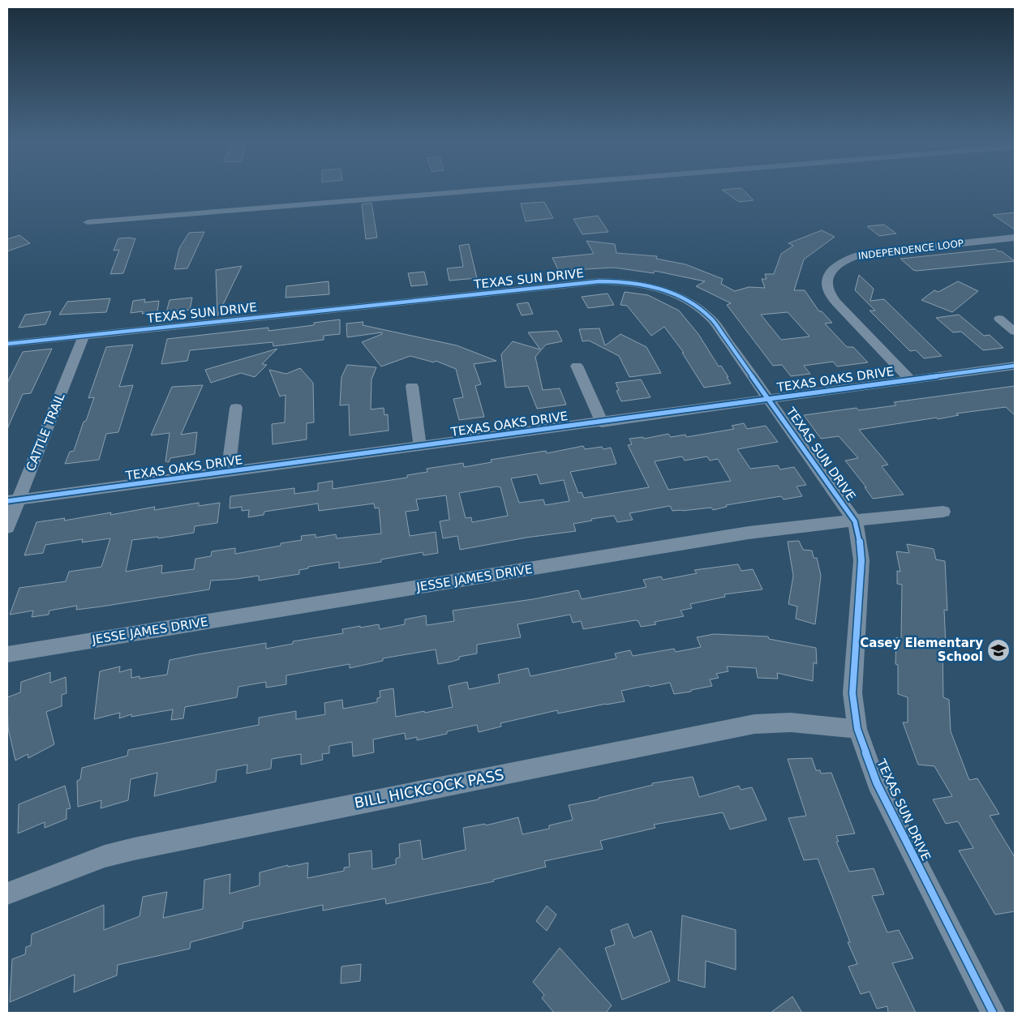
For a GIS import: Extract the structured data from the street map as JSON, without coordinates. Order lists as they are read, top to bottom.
{
  "streets": {
    "street": [
      "INDEPENDENCE LOOP",
      "TEXAS SUN DRIVE",
      "TEXAS OAKS DRIVE",
      "CATTLE TRAIL",
      "JESSE JAMES DRIVE",
      "BILL HICKCOCK PASS"
    ]
  },
  "crossings": [
    ["INDEPENDENCE LOOP", "TEXAS OAKS DRIVE"],
    ["TEXAS SUN DRIVE", "TEXAS OAKS DRIVE"],
    ["TEXAS SUN DRIVE", "CATTLE TRAIL"],
    ["TEXAS SUN DRIVE", "JESSE JAMES DRIVE"],
    ["TEXAS SUN DRIVE", "BILL HICKCOCK PASS"],
    ["TEXAS OAKS DRIVE", "CATTLE TRAIL"]
  ],
  "places": {
    "school or university": ["Casey Elementary School"]
  }
}
